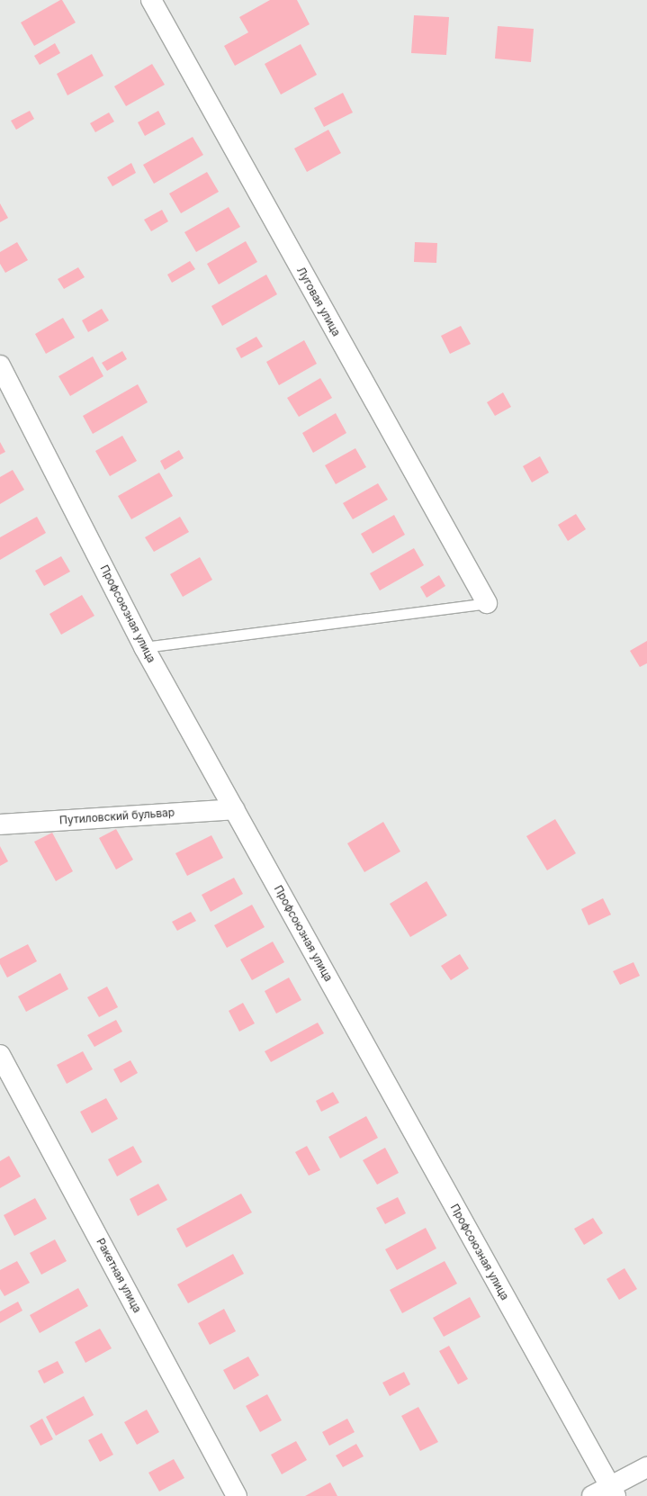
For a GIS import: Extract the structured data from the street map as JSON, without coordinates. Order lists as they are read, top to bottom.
{
  "streets": {
    "street": [
      "Луговая улица",
      "Профсоюзная улица",
      "Путиловский бульвар",
      "Ракетная улица"
    ]
  },
  "crossings": [
    ["Профсоюзная улица", "Путиловский бульвар"]
  ]
}
